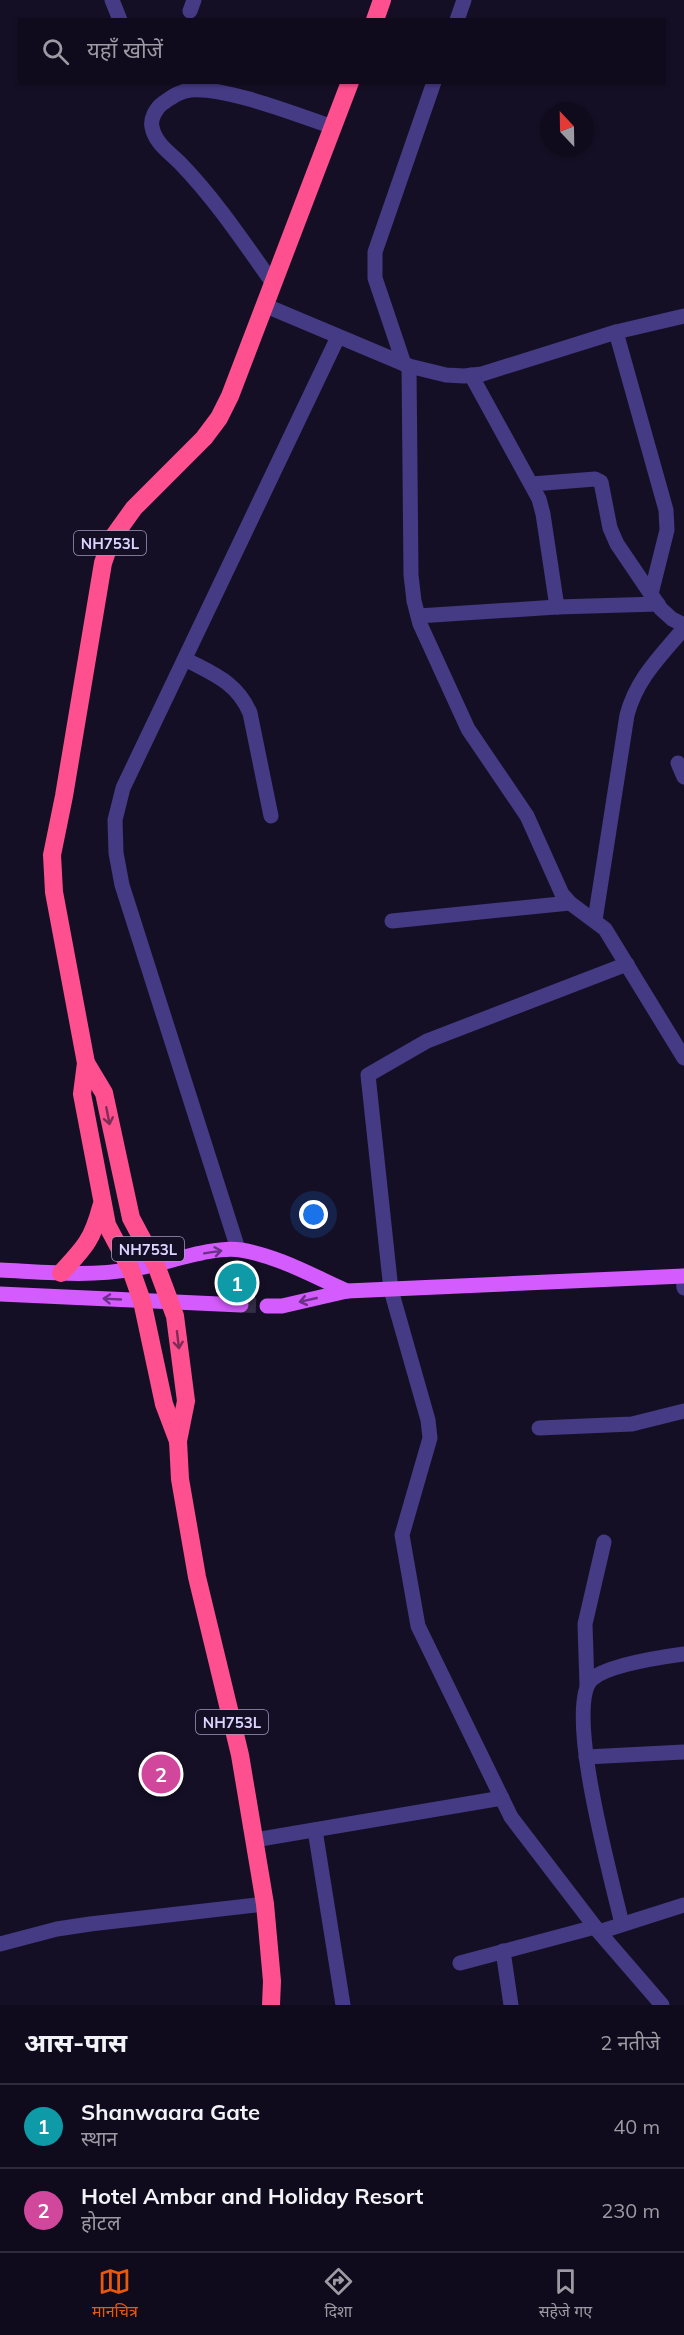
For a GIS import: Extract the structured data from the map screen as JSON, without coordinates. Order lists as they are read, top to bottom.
{
  "streets": {
    "highway": ["NH753L"]
  },
  "north": "top",
  "page": {
    "search": "यहाँ खोजें",
    "pins": ["1", "2"],
    "heading": ["आस-पास", "2 नतीजे"],
    "list": [
      {
        "mark": "1",
        "name": "Shanwaara Gate",
        "note": "स्थान",
        "value": "40 m"
      },
      {
        "mark": "2",
        "name": "Hotel Ambar and Holiday Resort",
        "note": "होटल",
        "value": "230 m"
      }
    ],
    "nav": ["मानचित्र", "दिशा", "सहेजे गए"]
  }
}
